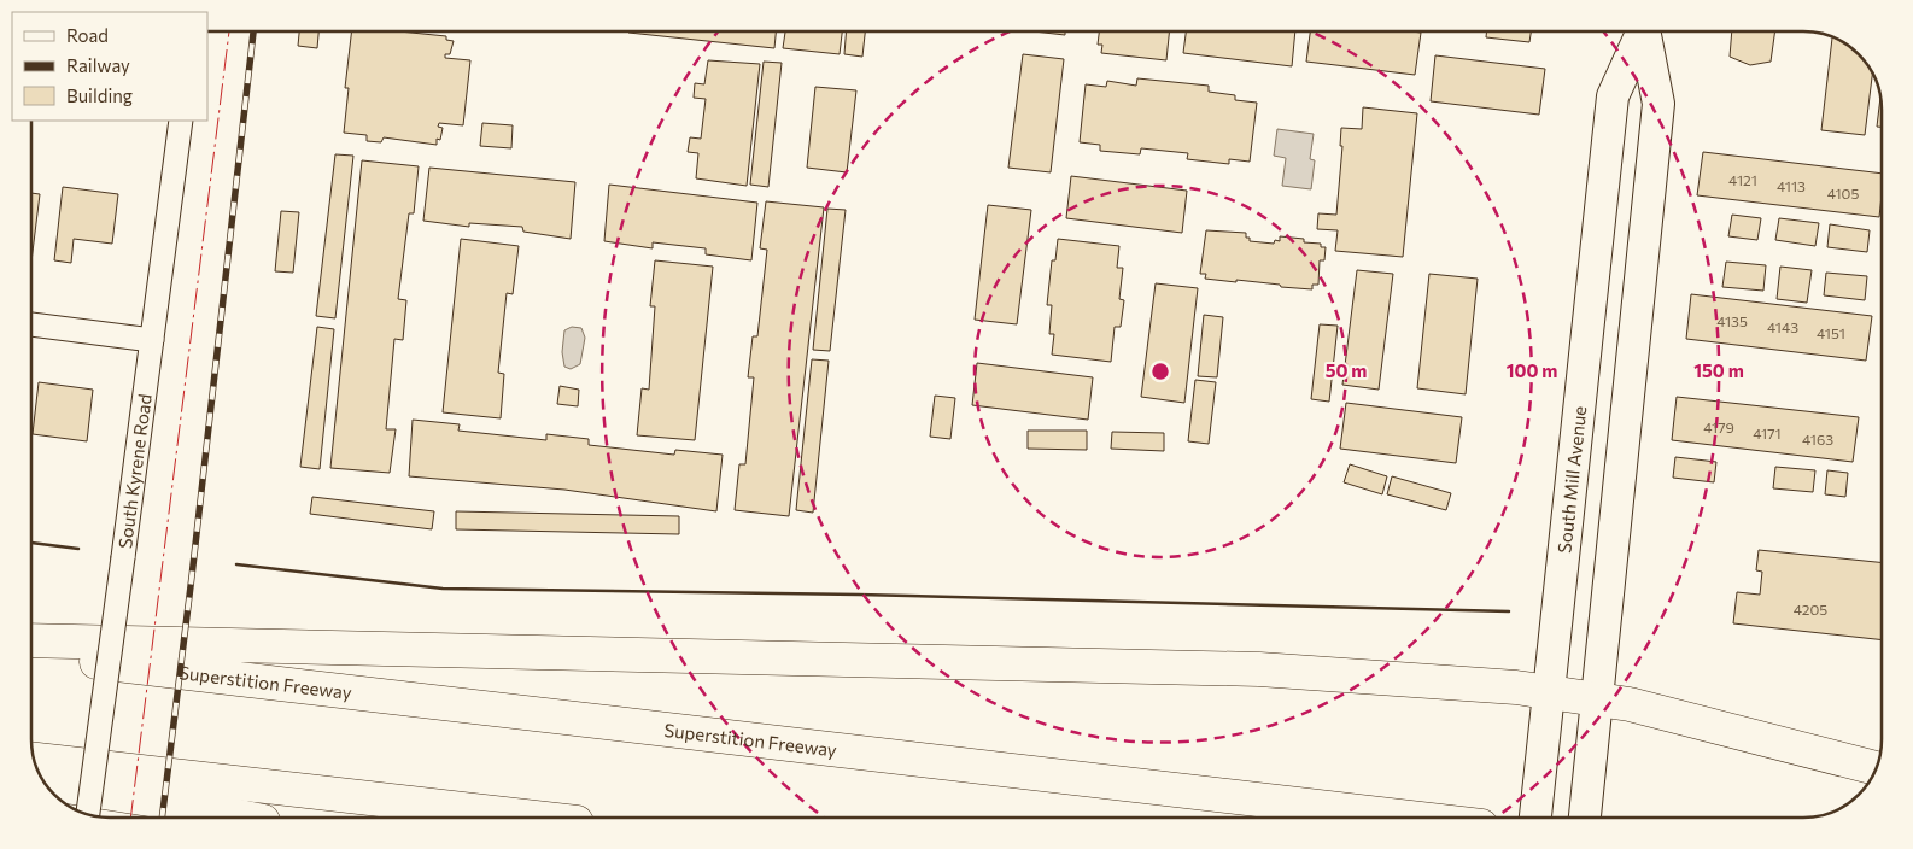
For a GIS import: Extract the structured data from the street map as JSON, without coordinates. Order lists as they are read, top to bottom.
{
  "streets": {
    "highway": ["Superstition Freeway"],
    "main road": ["South Mill Avenue"],
    "street": ["South Kyrene Road"]
  },
  "house_numbers": [
    "4121",
    "4113",
    "4105",
    "4135",
    "4143",
    "4151",
    "4179",
    "4171",
    "4163",
    "4205"
  ],
  "legend": ["Road", "Railway", "Building"],
  "rings": ["50 m", "100 m", "150 m"]
}
